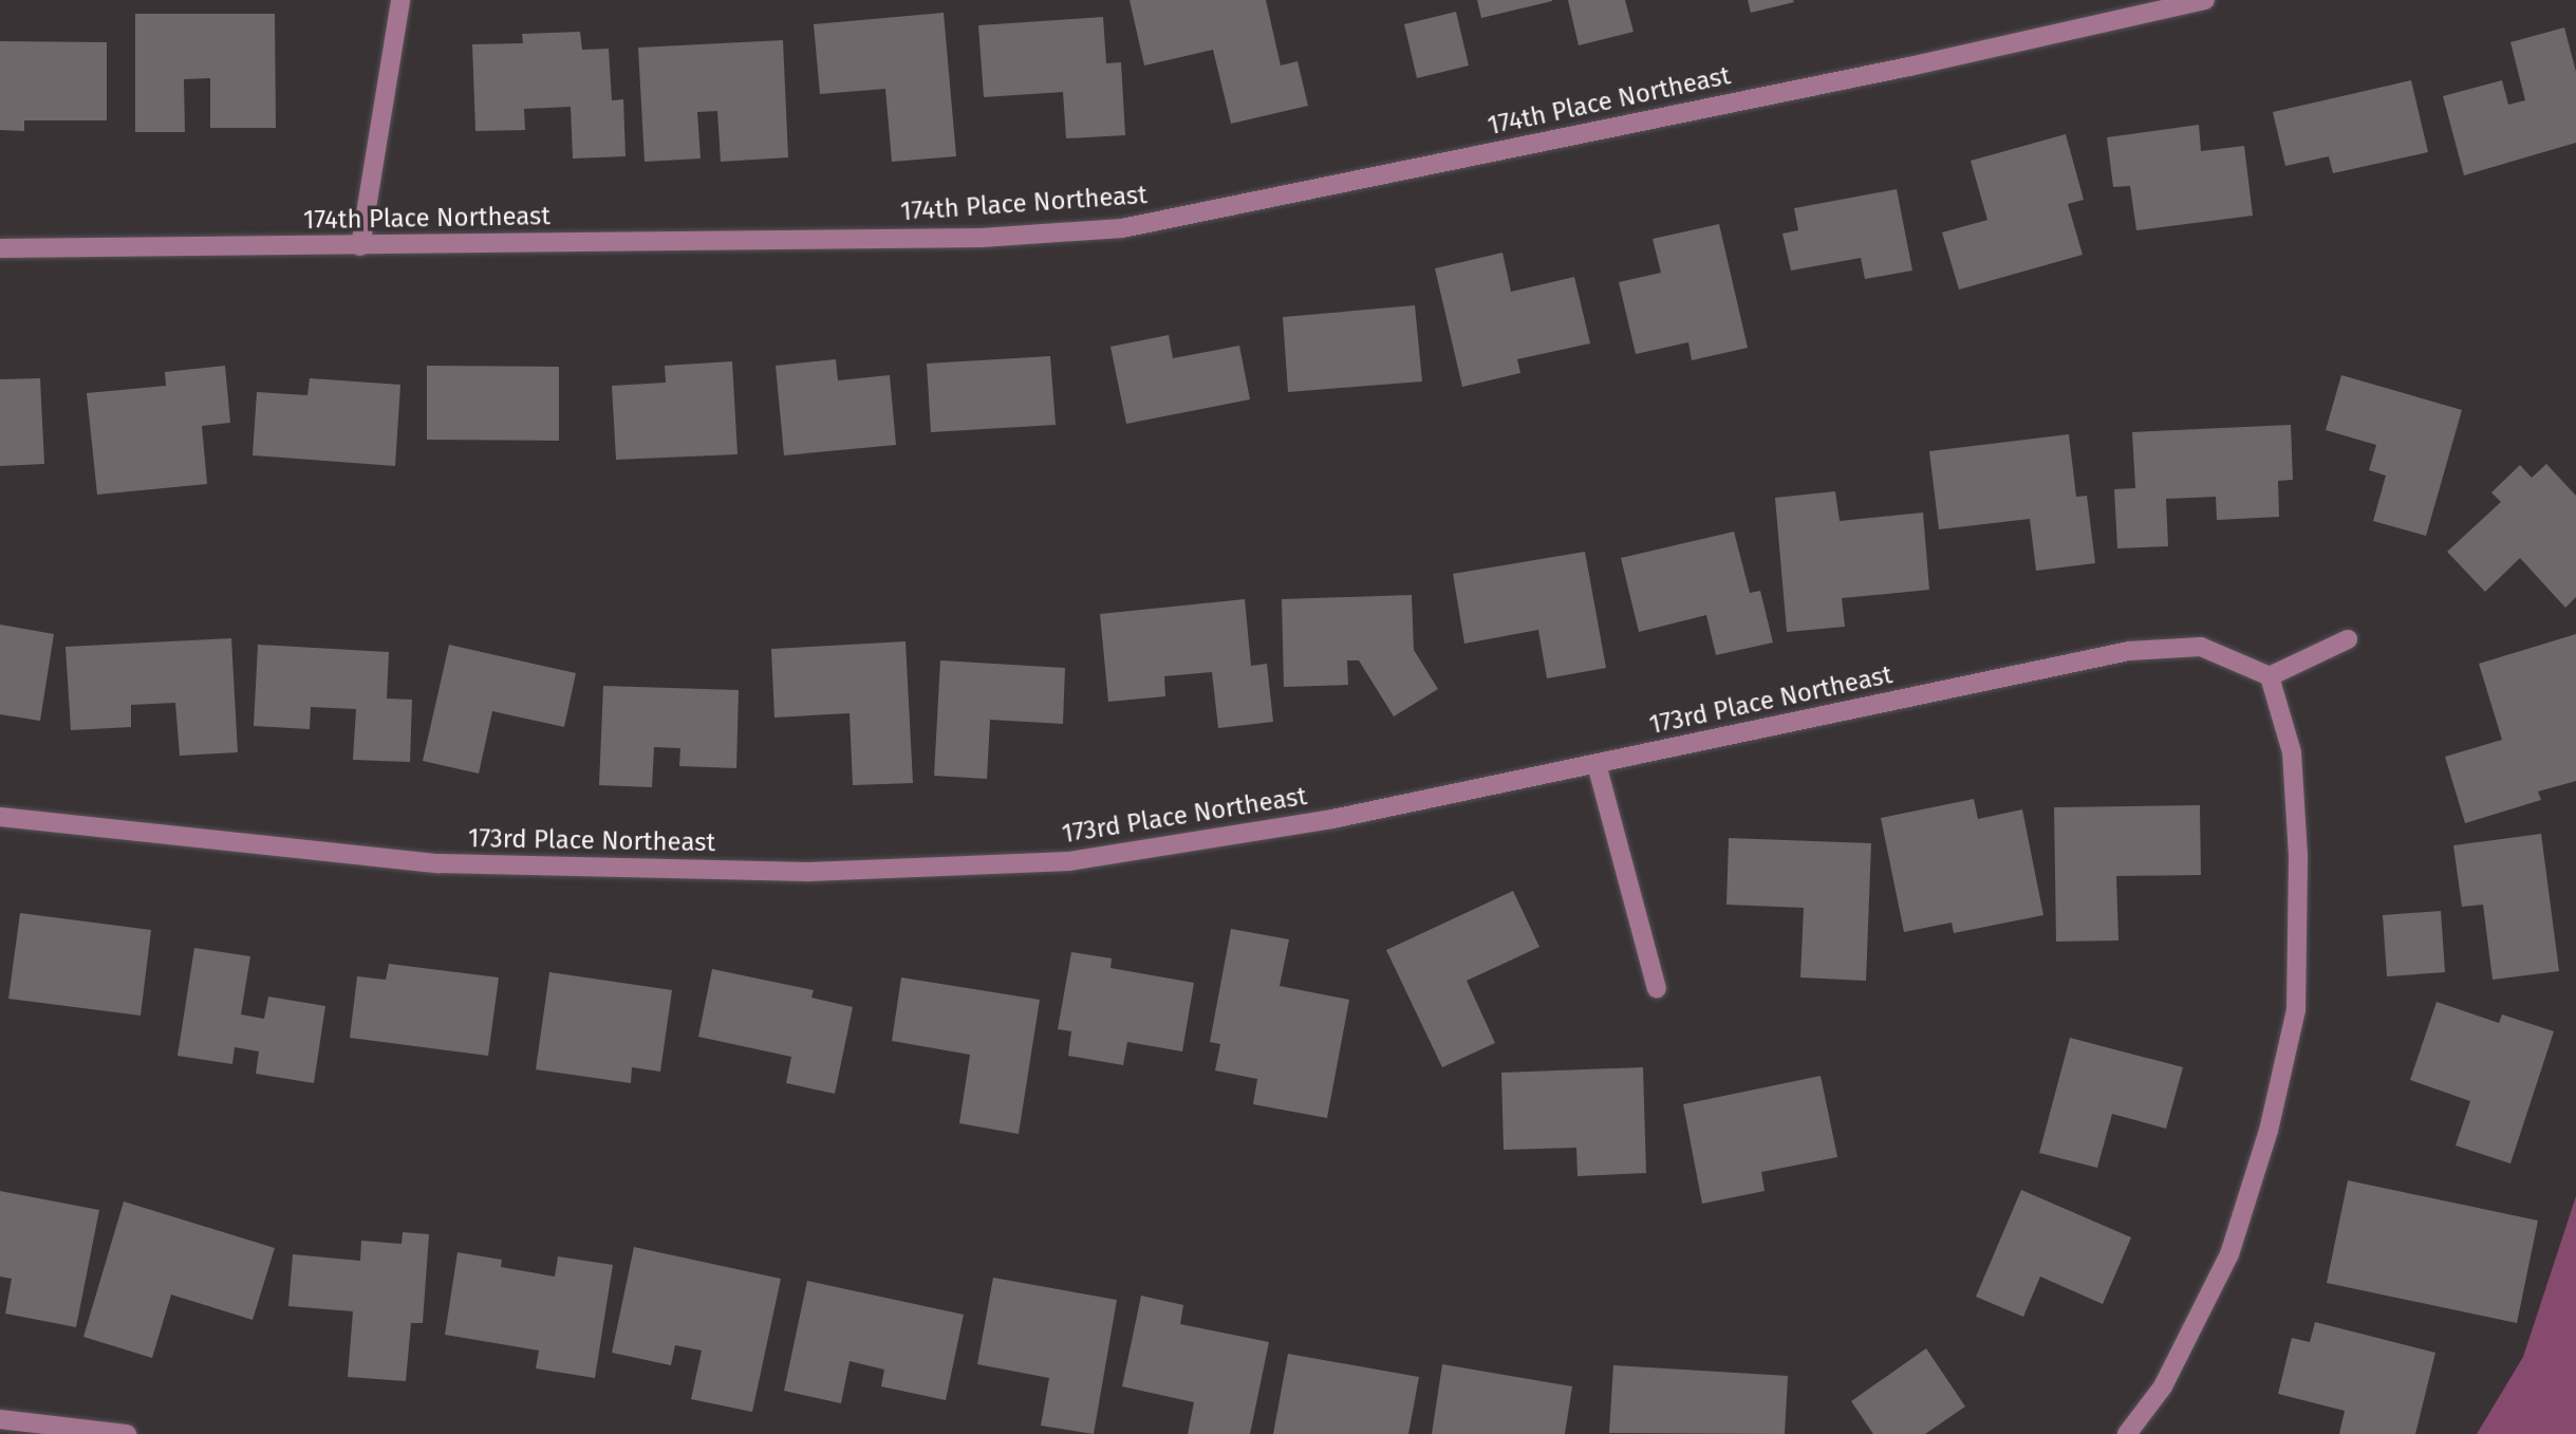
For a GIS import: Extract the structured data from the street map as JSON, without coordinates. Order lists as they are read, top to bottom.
{
  "streets": {
    "street": ["174th Place Northeast", "173rd Place Northeast"]
  }
}
